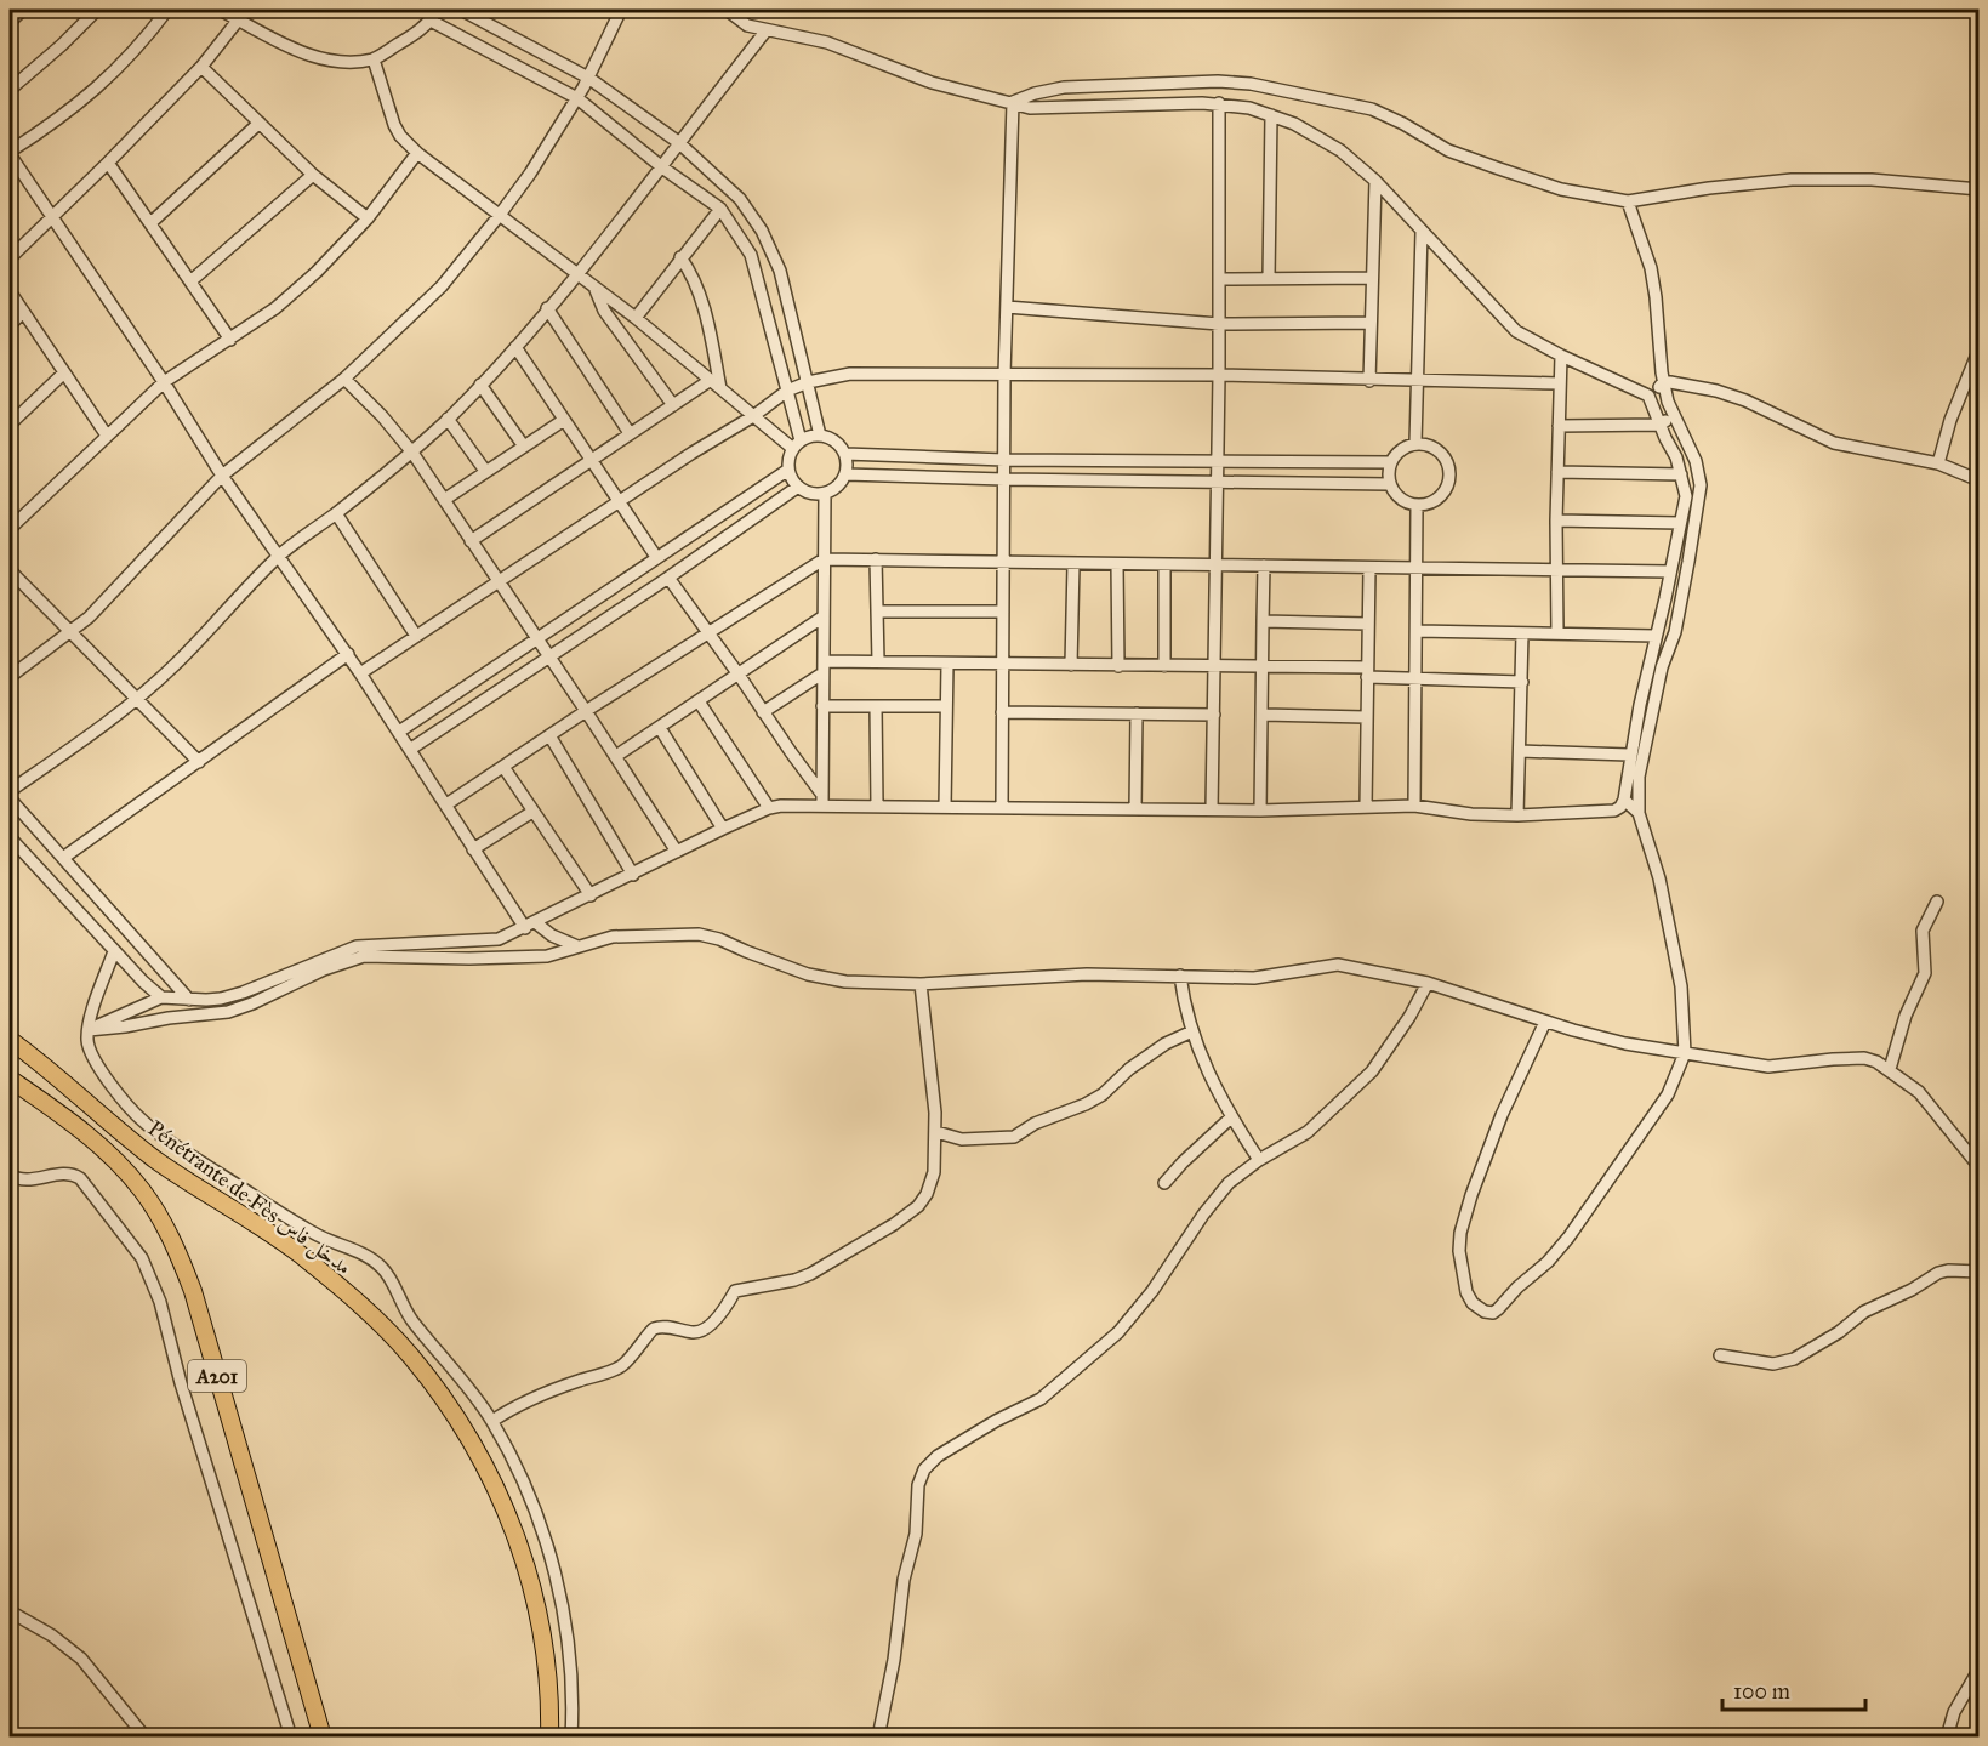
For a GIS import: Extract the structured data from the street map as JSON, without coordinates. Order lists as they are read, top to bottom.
{
  "streets": {
    "highway": ["Pénétrante de Fès مدخل فاس", "A201"]
  },
  "scale_bar": "100 m"
}
